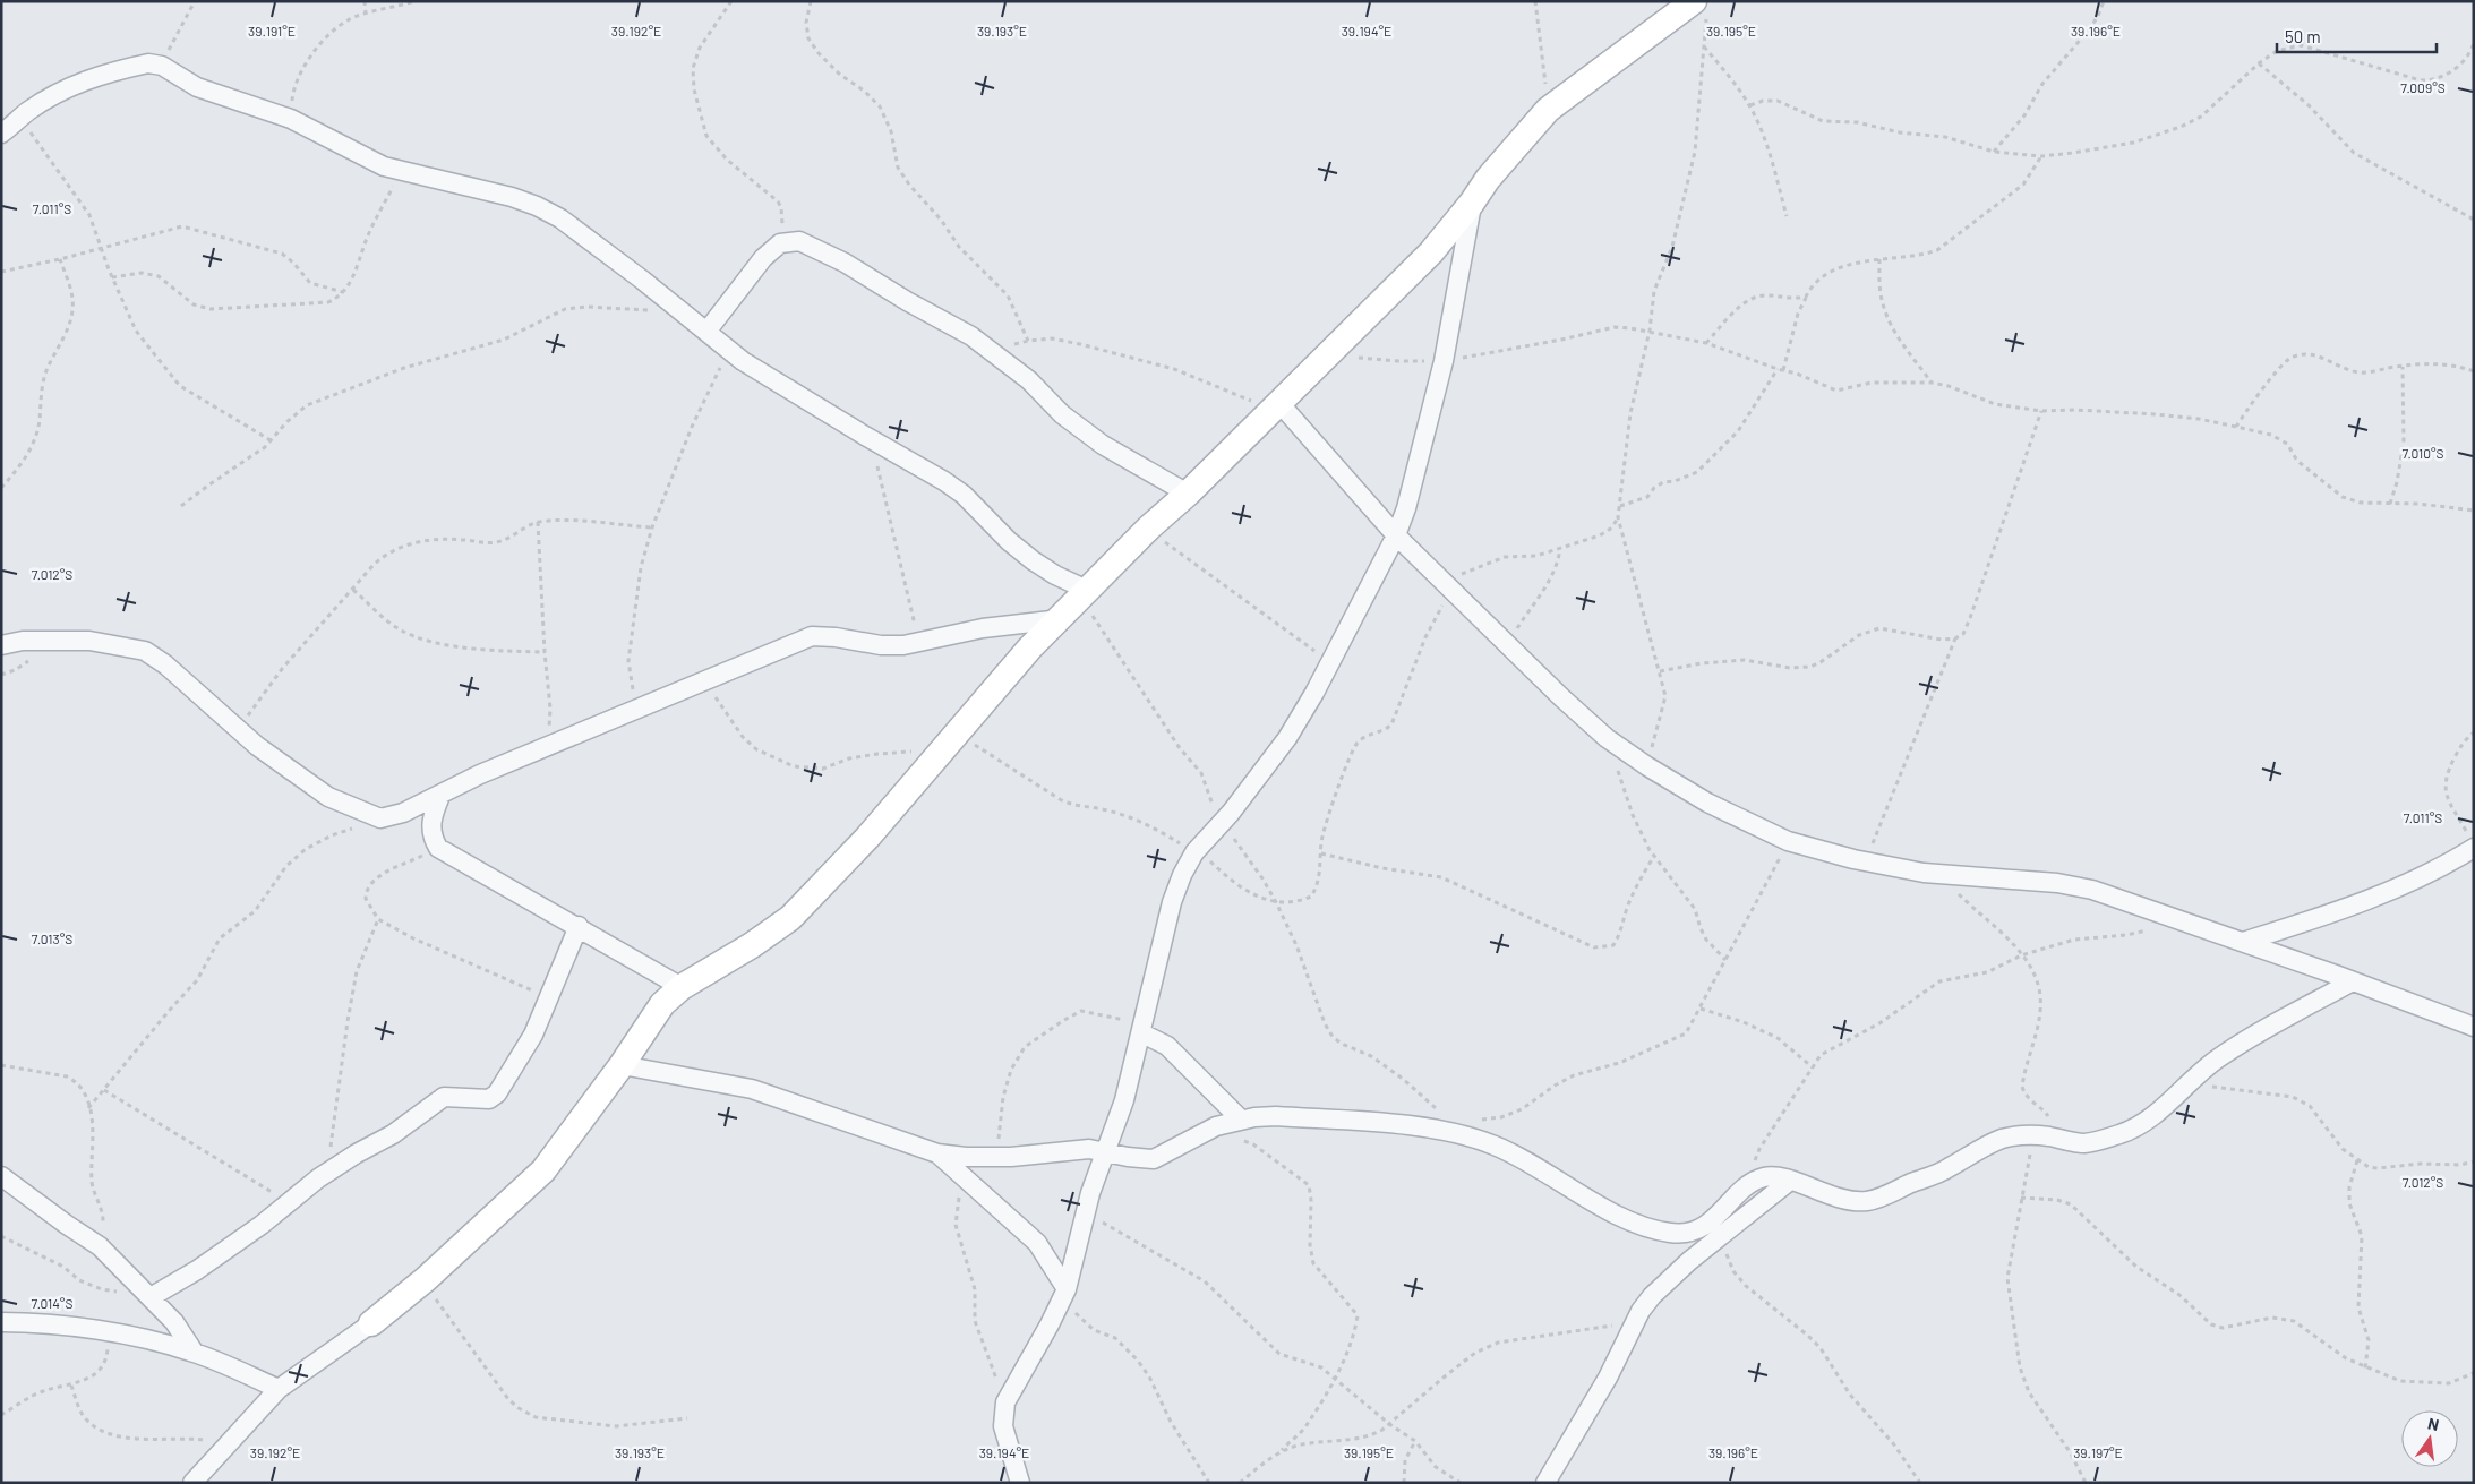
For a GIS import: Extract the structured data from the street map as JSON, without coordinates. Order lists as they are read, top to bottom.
{
  "scale_bar": "50 m",
  "north": "top",
  "coordinates": [
    "39.191°E",
    "39.192°E",
    "39.193°E",
    "39.194°E",
    "39.195°E",
    "39.196°E",
    "7.009°S",
    "7.011°S",
    "7.010°S",
    "7.012°S",
    "7.013°S",
    "7.014°S",
    "39.197°E"
  ]
}
